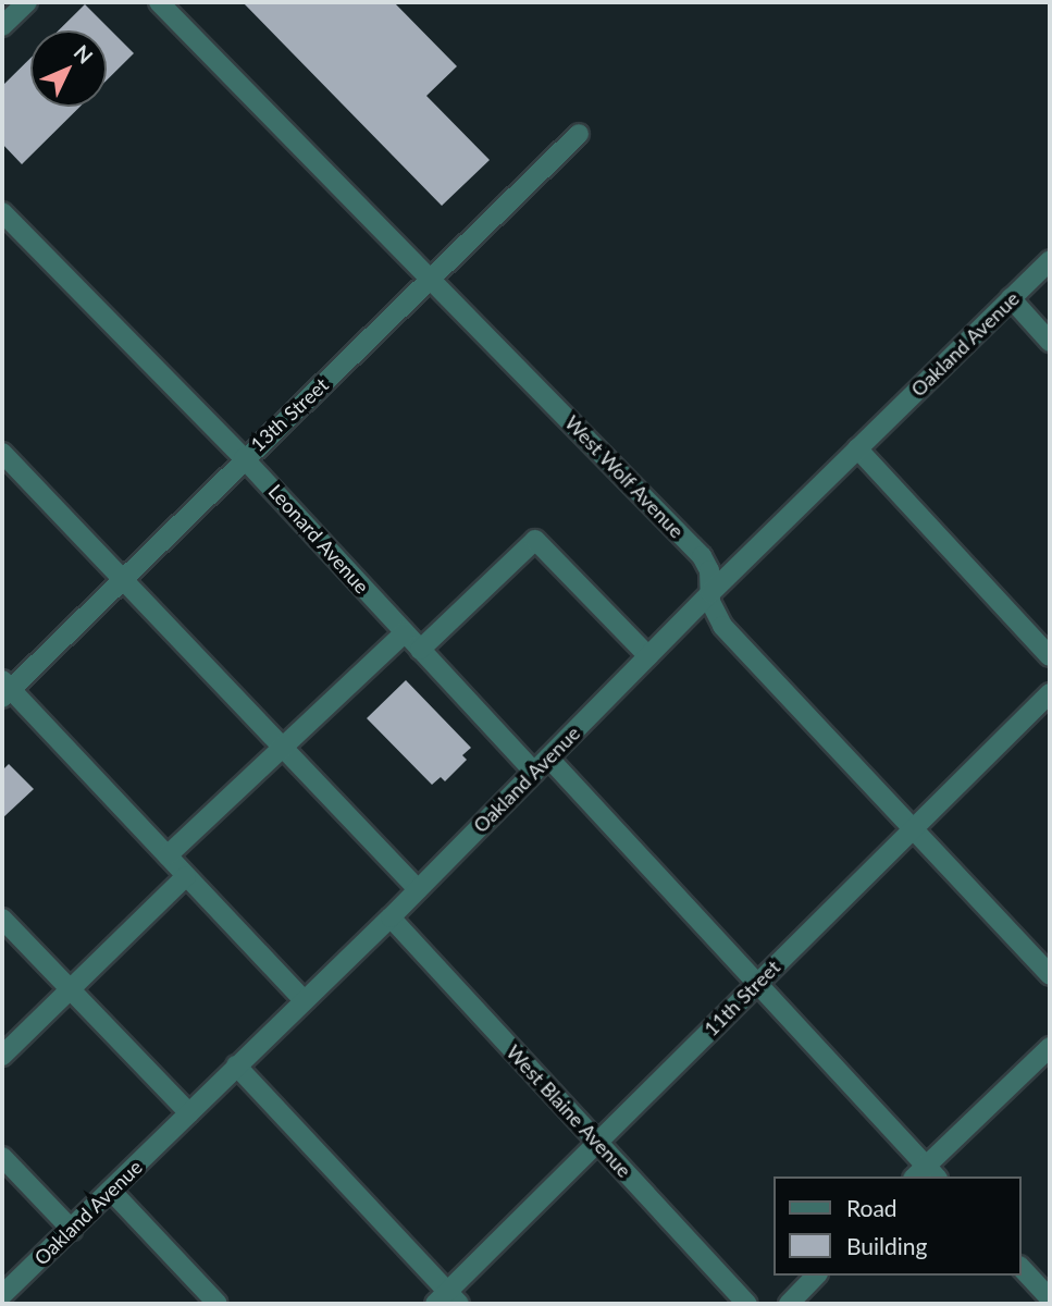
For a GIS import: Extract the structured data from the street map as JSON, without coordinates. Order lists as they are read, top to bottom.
{
  "streets": {
    "street": [
      "Oakland Avenue",
      "13th Street",
      "West Wolf Avenue",
      "Leonard Avenue",
      "11th Street",
      "West Blaine Avenue"
    ]
  },
  "crossings": [
    ["Oakland Avenue", "West Wolf Avenue"],
    ["Oakland Avenue", "Leonard Avenue"],
    ["Oakland Avenue", "West Blaine Avenue"],
    ["13th Street", "West Wolf Avenue"],
    ["13th Street", "Leonard Avenue"],
    ["West Wolf Avenue", "11th Street"],
    ["11th Street", "West Blaine Avenue"]
  ],
  "legend": ["Road", "Building"],
  "north": "top right"
}
